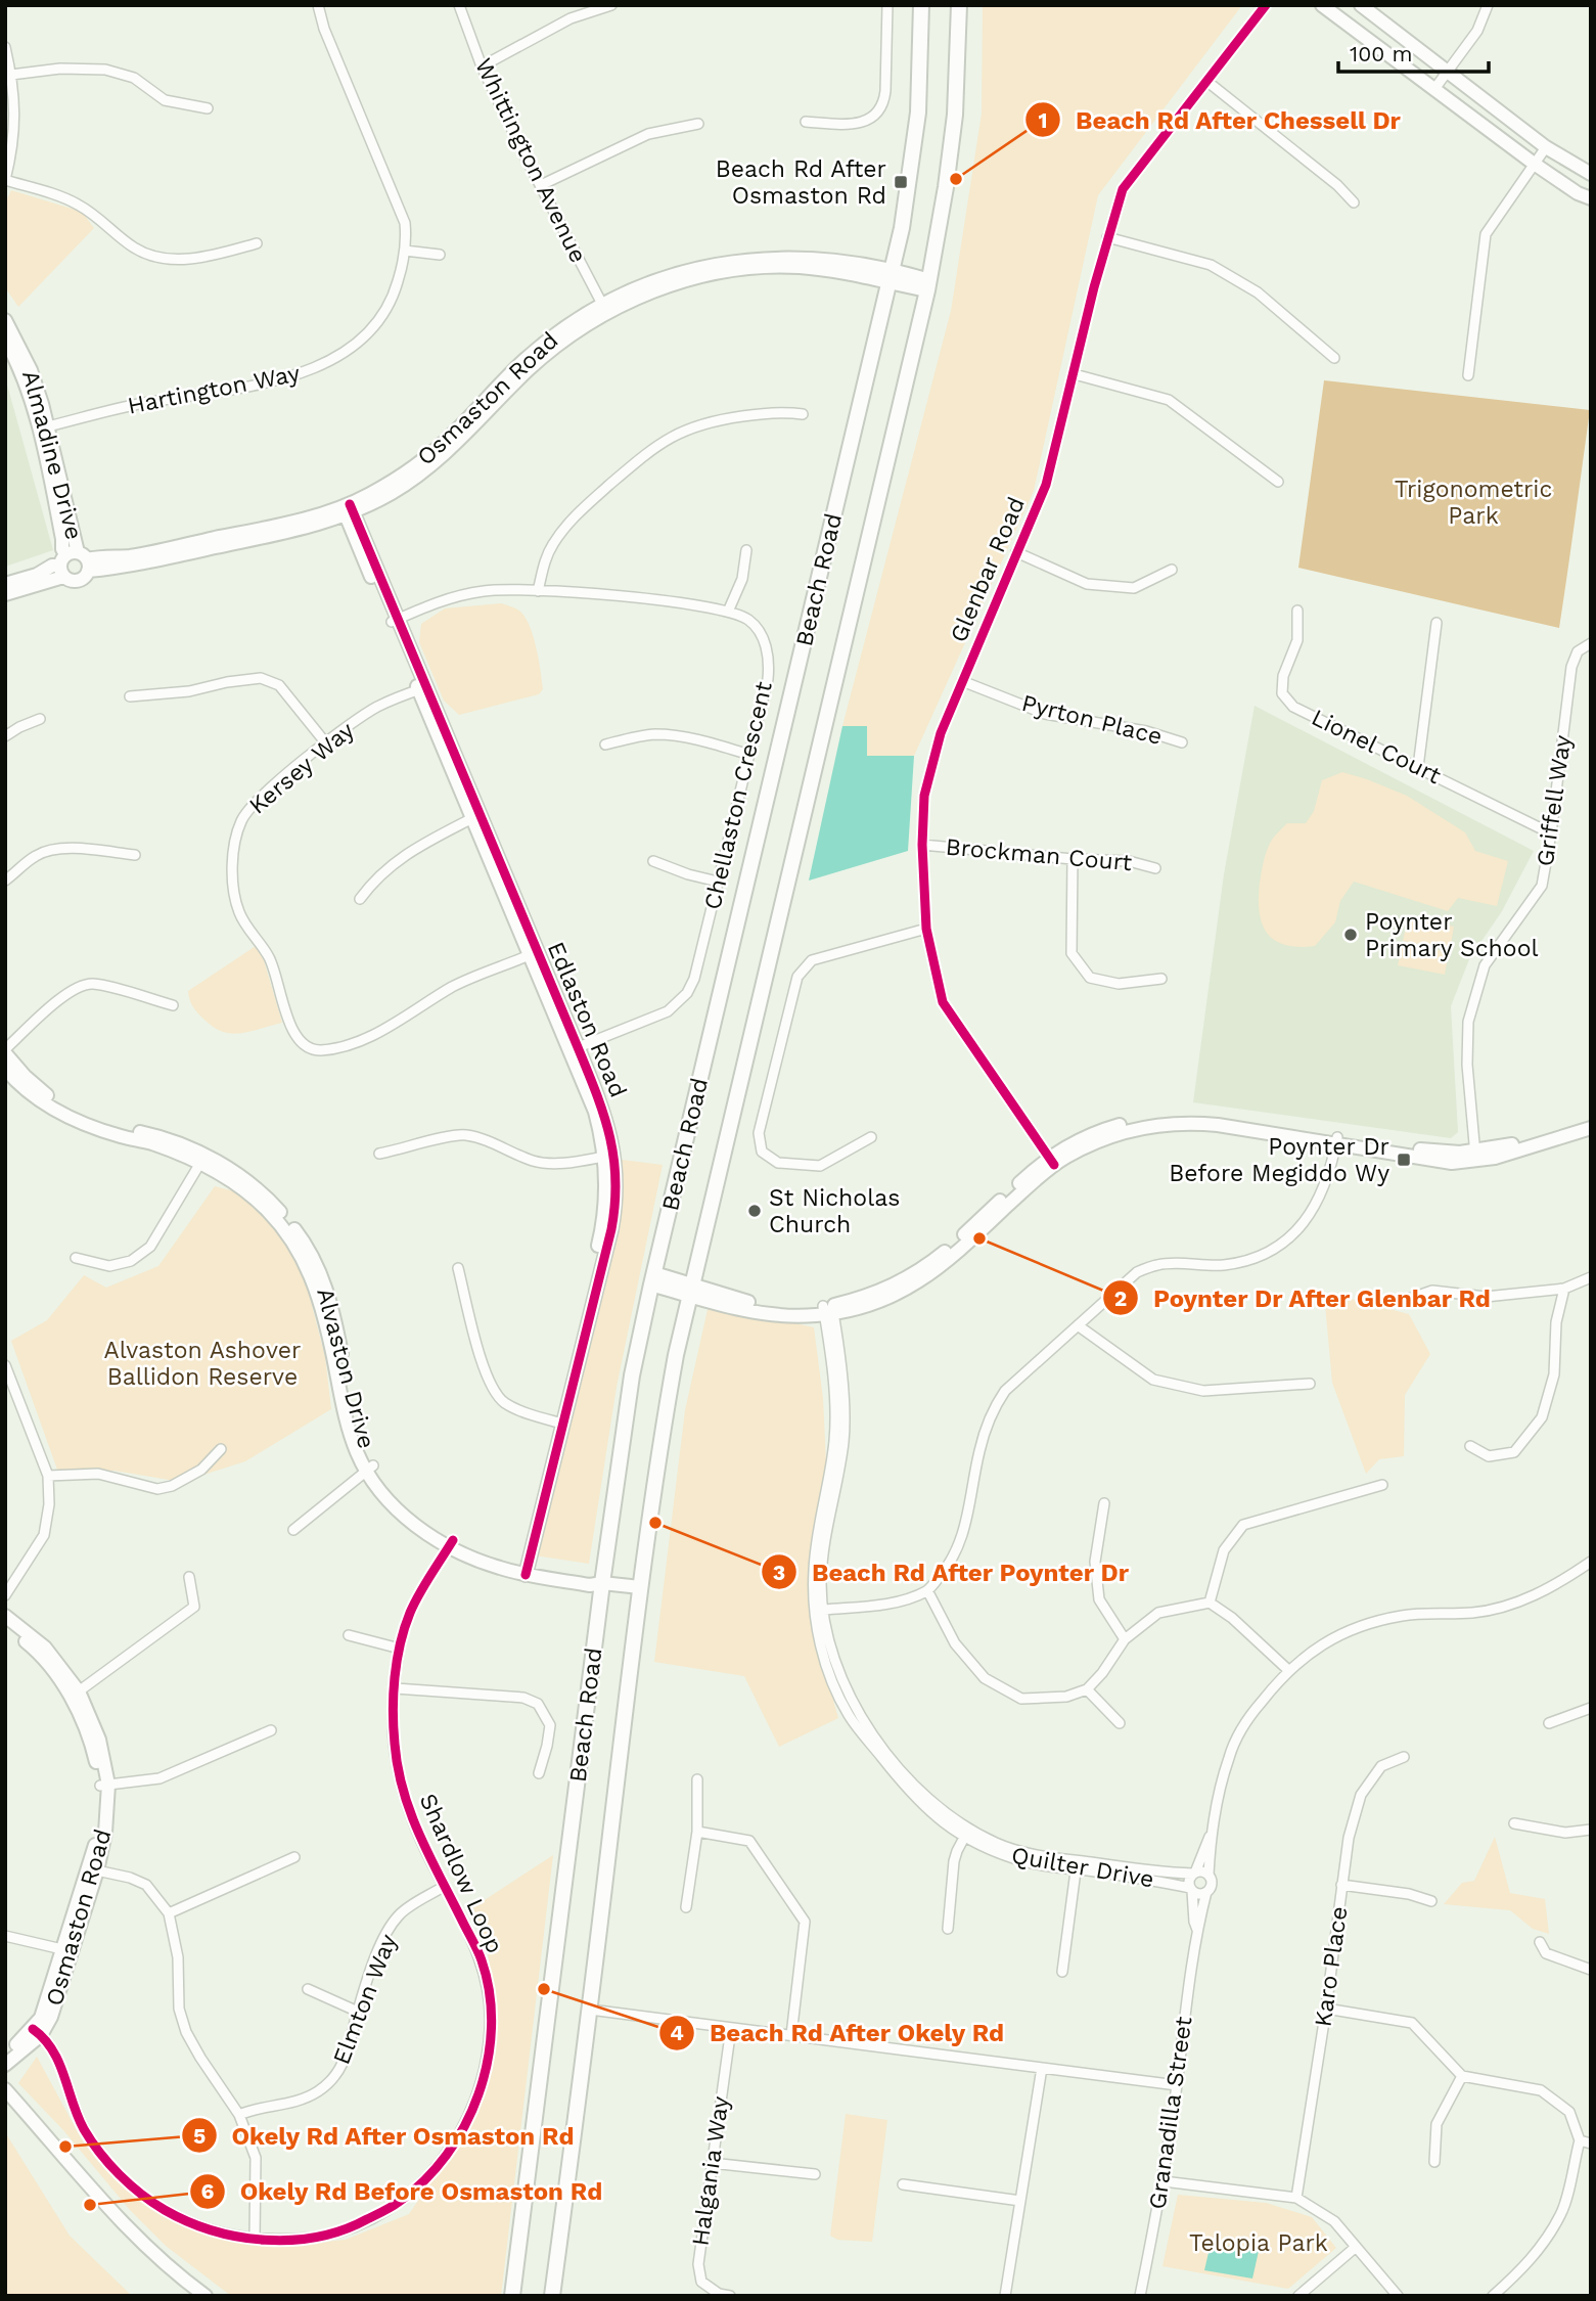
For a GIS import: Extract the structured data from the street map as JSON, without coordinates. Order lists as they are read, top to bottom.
{
  "streets": {
    "main road": ["Beach Road"],
    "street": [
      "Whittington Avenue",
      "Hartington Way",
      "Osmaston Road",
      "Almadine Drive",
      "Glenbar Road",
      "Pyrton Place",
      "Lionel Court",
      "Kersey Way",
      "Chellaston Crescent",
      "Griffell Way",
      "Brockman Court",
      "Edlaston Road",
      "Alvaston Drive",
      "Quilter Drive",
      "Shardlow Loop",
      "Karo Place",
      "Elmton Way",
      "Granadilla Street",
      "Halgania Way"
    ]
  },
  "crossings": [
    ["Whittington Avenue", "Osmaston Road"],
    ["Hartington Way", "Almadine Drive"],
    ["Osmaston Road", "Almadine Drive"],
    ["Osmaston Road", "Beach Road"],
    ["Osmaston Road", "Edlaston Road"],
    ["Osmaston Road", "Shardlow Loop"],
    ["Glenbar Road", "Pyrton Place"],
    ["Glenbar Road", "Brockman Court"],
    ["Beach Road", "Alvaston Drive"],
    ["Lionel Court", "Griffell Way"],
    ["Kersey Way", "Edlaston Road"],
    ["Chellaston Crescent", "Edlaston Road"],
    ["Edlaston Road", "Alvaston Drive"],
    ["Alvaston Drive", "Shardlow Loop"],
    ["Quilter Drive", "Granadilla Street"],
    ["Shardlow Loop", "Elmton Way"]
  ],
  "parks": ["Trigonometric Park", "Alvaston Ashover Ballidon Reserve", "Telopia Park"],
  "places": {
    "other": [
      "Beach Rd After Chessell Dr",
      "Poynter Primary School",
      "St Nicholas Church",
      "Poynter Dr After Glenbar Rd",
      "Beach Rd After Poynter Dr",
      "Beach Rd After Okely Rd",
      "Okely Rd After Osmaston Rd",
      "Okely Rd Before Osmaston Rd"
    ],
    "transit": ["Beach Rd After Osmaston Rd", "Poynter Dr Before Megiddo Wy"]
  },
  "scale_bar": "100 m"
}
